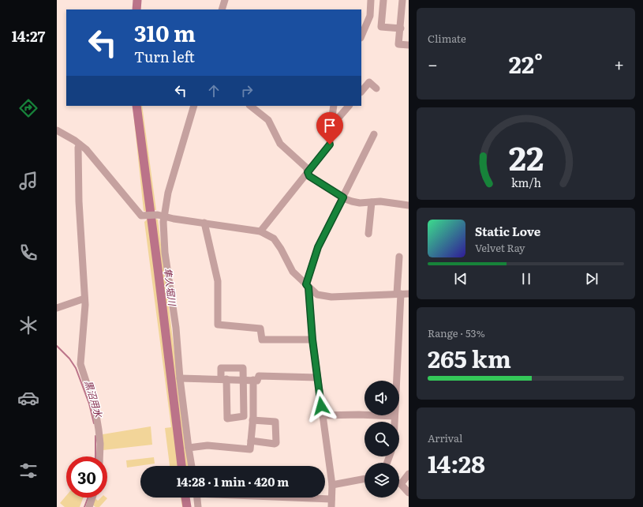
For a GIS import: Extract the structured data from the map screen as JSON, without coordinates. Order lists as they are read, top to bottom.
{
  "water": ["隼人堀川", "黒沼用水"],
  "page": {
    "tabs": "14:27",
    "tile": [
      "Climate",
      ["Range · 53%", "265 km"],
      ["Arrival", "14:28"]
    ],
    "turn": ["310 m", "Turn left"],
    "heat": ["−", "22°", "+"],
    "song": ["Static Love", "Velvet Ray"],
    "limit": "30",
    "trip": "14:28 · 1 min · 420 m",
    "gauge": ["22", "km/h"]
  }
}
